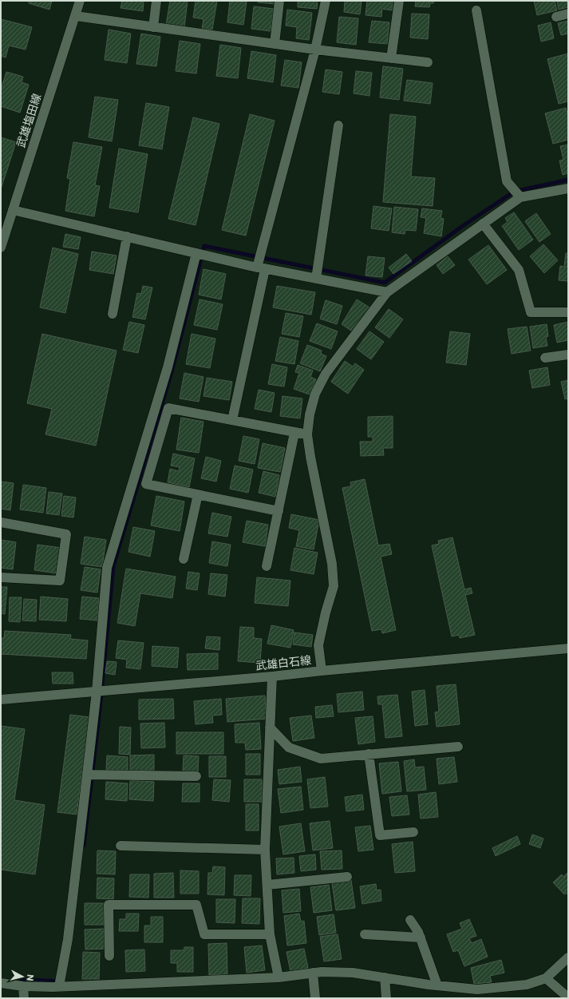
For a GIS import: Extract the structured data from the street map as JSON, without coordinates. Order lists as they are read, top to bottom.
{
  "streets": {
    "street": ["武雄塩田線", "武雄白石線"]
  },
  "north": "right"
}
